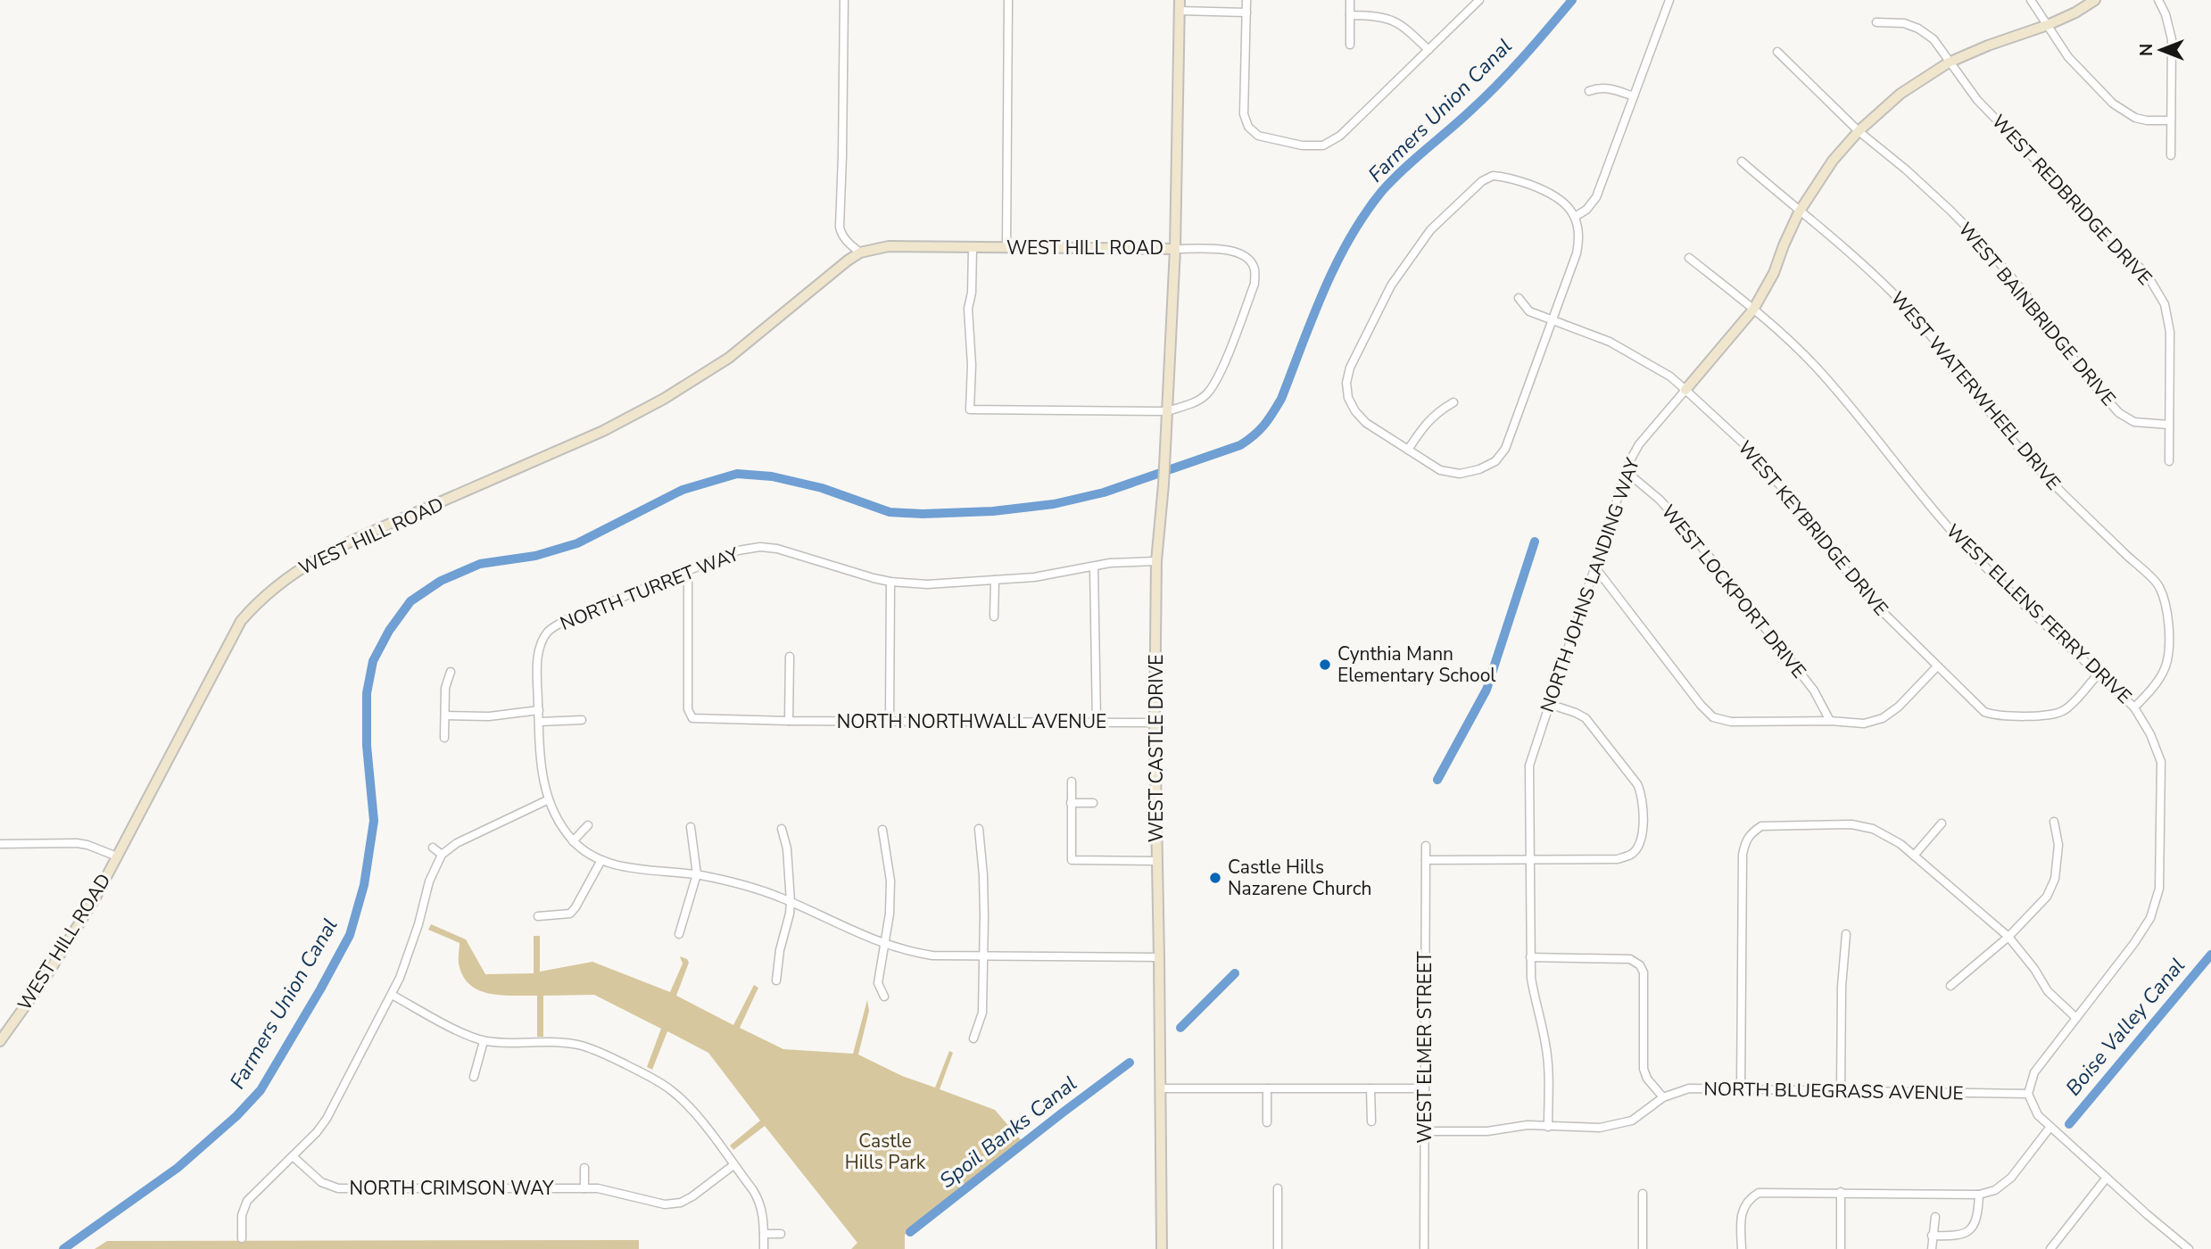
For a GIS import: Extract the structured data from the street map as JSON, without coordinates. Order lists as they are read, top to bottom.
{
  "streets": {
    "street": [
      "WEST REDBRIDGE DRIVE",
      "WEST HILL ROAD",
      "WEST BAINBRIDGE DRIVE",
      "WEST WATERWHEEL DRIVE",
      "WEST KEYBRIDGE DRIVE",
      "NORTH JOHNS LANDING WAY",
      "NORTH TURRET WAY",
      "WEST LOCKPORT DRIVE",
      "WEST ELLENS FERRY DRIVE",
      "NORTH NORTHWALL AVENUE",
      "WEST CASTLE DRIVE",
      "WEST ELMER STREET",
      "NORTH BLUEGRASS AVENUE",
      "NORTH CRIMSON WAY"
    ]
  },
  "crossings": [
    ["WEST REDBRIDGE DRIVE", "WEST BAINBRIDGE DRIVE"],
    ["WEST REDBRIDGE DRIVE", "NORTH JOHNS LANDING WAY"],
    ["WEST HILL ROAD", "WEST CASTLE DRIVE"],
    ["WEST BAINBRIDGE DRIVE", "NORTH JOHNS LANDING WAY"],
    ["WEST WATERWHEEL DRIVE", "NORTH JOHNS LANDING WAY"],
    ["WEST WATERWHEEL DRIVE", "WEST ELLENS FERRY DRIVE"],
    ["WEST KEYBRIDGE DRIVE", "NORTH JOHNS LANDING WAY"],
    ["WEST KEYBRIDGE DRIVE", "WEST ELLENS FERRY DRIVE"],
    ["NORTH JOHNS LANDING WAY", "WEST LOCKPORT DRIVE"],
    ["NORTH JOHNS LANDING WAY", "WEST ELLENS FERRY DRIVE"],
    ["NORTH JOHNS LANDING WAY", "NORTH BLUEGRASS AVENUE"],
    ["NORTH TURRET WAY", "NORTH NORTHWALL AVENUE"],
    ["NORTH TURRET WAY", "WEST CASTLE DRIVE"],
    ["WEST ELLENS FERRY DRIVE", "NORTH BLUEGRASS AVENUE"],
    ["NORTH NORTHWALL AVENUE", "WEST CASTLE DRIVE"],
    ["WEST ELMER STREET", "NORTH BLUEGRASS AVENUE"]
  ],
  "water": ["Farmers Union Canal", "Boise Valley Canal", "Spoil Banks Canal"],
  "parks": ["Castle Hills Park"],
  "places": ["Cynthia Mann Elementary School", "Castle Hills Nazarene Church"],
  "north": "left"
}
